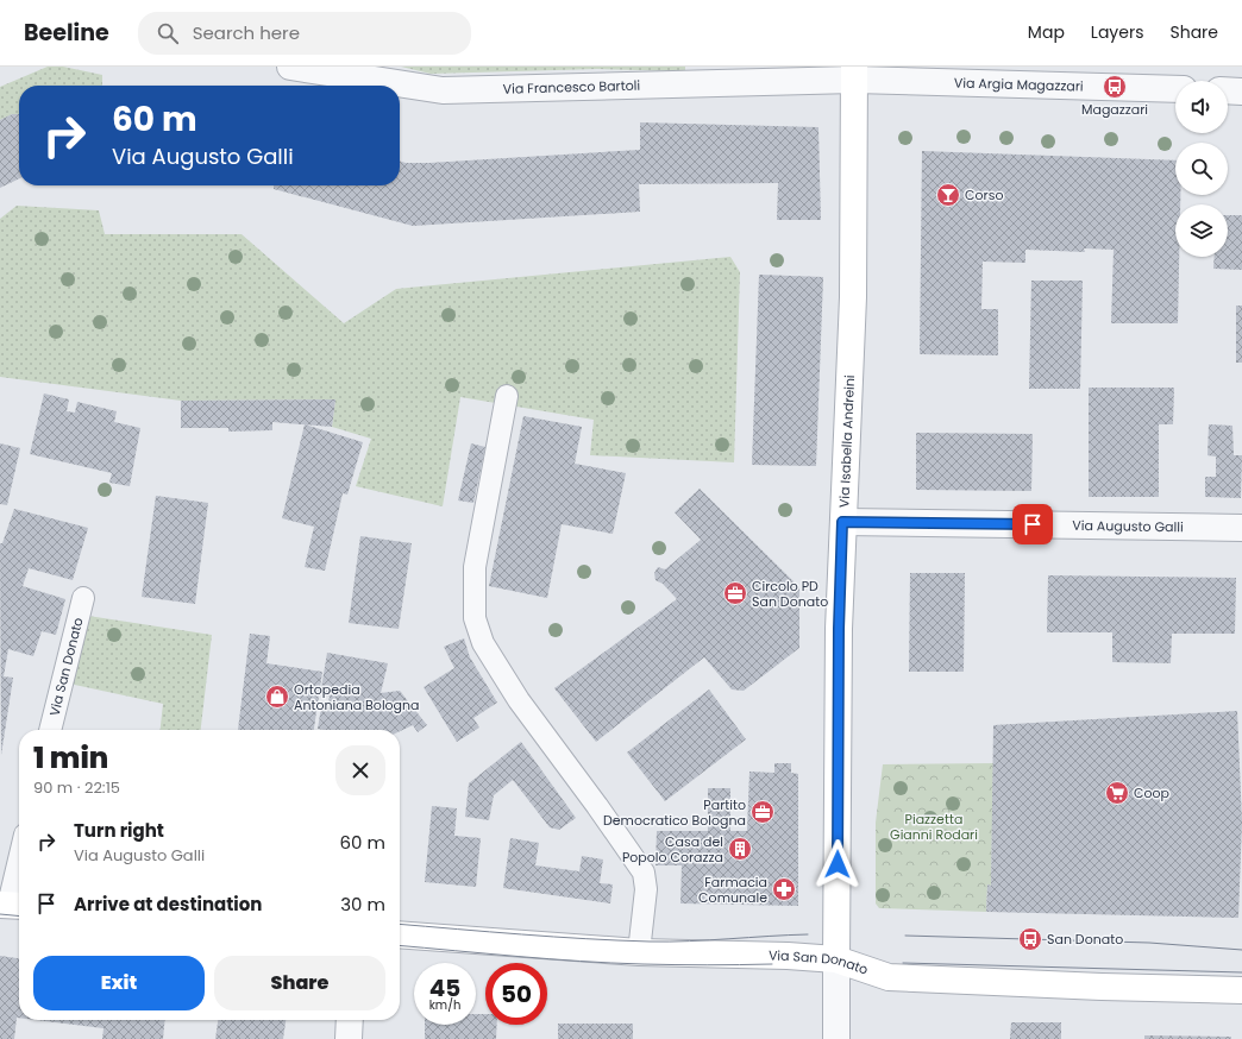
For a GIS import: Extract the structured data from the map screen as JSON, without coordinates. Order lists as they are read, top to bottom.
{
  "streets": {
    "main road": ["Via Isabella Andreini", "Via San Donato"],
    "street": ["Via Argia Magazzari", "Via Francesco Bartoli", "Via Augusto Galli"]
  },
  "crossings": [
    ["Via Argia Magazzari", "Via Francesco Bartoli"],
    ["Via Argia Magazzari", "Via Isabella Andreini"],
    ["Via Francesco Bartoli", "Via Isabella Andreini"],
    ["Via Isabella Andreini", "Via Augusto Galli"],
    ["Via Isabella Andreini", "Via San Donato"]
  ],
  "parks": ["Piazzetta Gianni Rodari"],
  "places": {
    "bus stop": ["Magazzari", "San Donato"],
    "bar": ["Corso"],
    "office": ["Circolo PD San Donato", "Partito Democratico Bologna"],
    "shop": ["Ortopedia Antoniana Bologna"],
    "supermarket": ["Coop"],
    "building": ["Casa del Popolo Corazza"],
    "pharmacy": ["Farmacia Comunale"]
  },
  "page": {
    "header": "Beeline",
    "search": "Search here",
    "nav": ["Map", "Layers", "Share"],
    "turn": ["60 m", "Via Augusto Galli"],
    "heading": ["1 min", "90 m · 22:15"],
    "list": [
      {
        "name": "Turn right",
        "note": "Via Augusto Galli",
        "value": "60 m"
      },
      {
        "name": "Arrive at destination",
        "value": "30 m"
      }
    ],
    "buttons": ["Exit", "Share"],
    "speed": "45 km/h",
    "limit": "50"
  }
}
